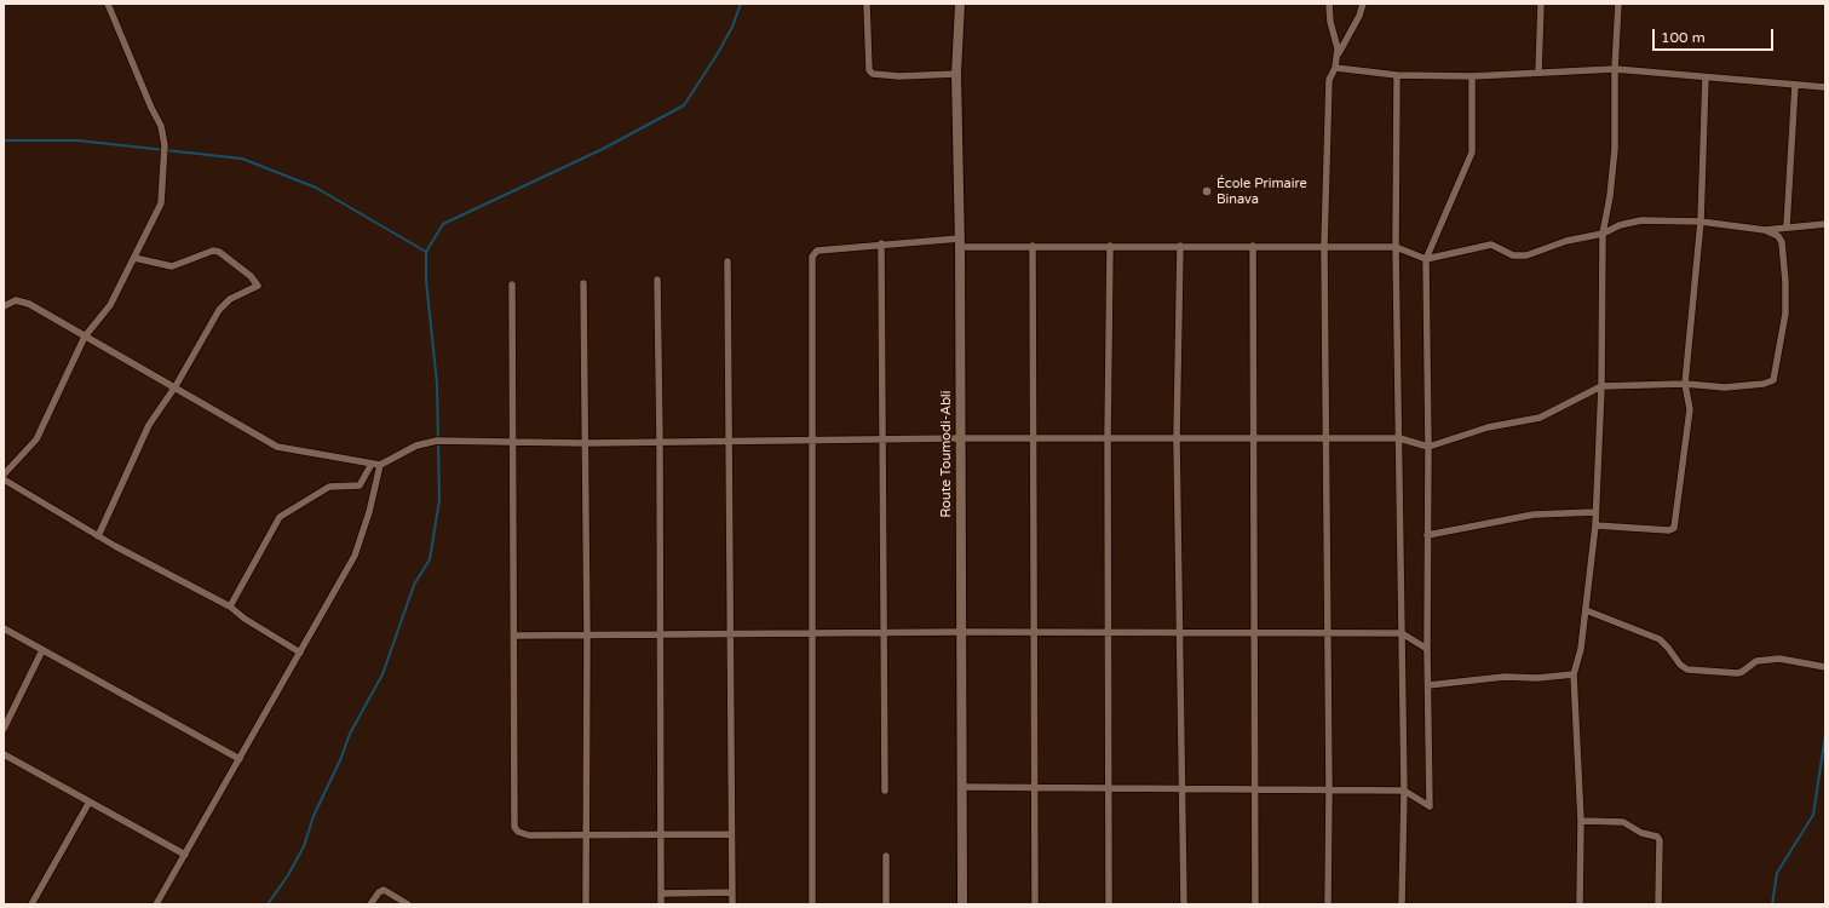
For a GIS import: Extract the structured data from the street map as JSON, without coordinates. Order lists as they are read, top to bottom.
{
  "streets": {
    "street": ["Route Toumodi-Abli"]
  },
  "places": ["École Primaire Binava"],
  "scale_bar": "100 m"
}
